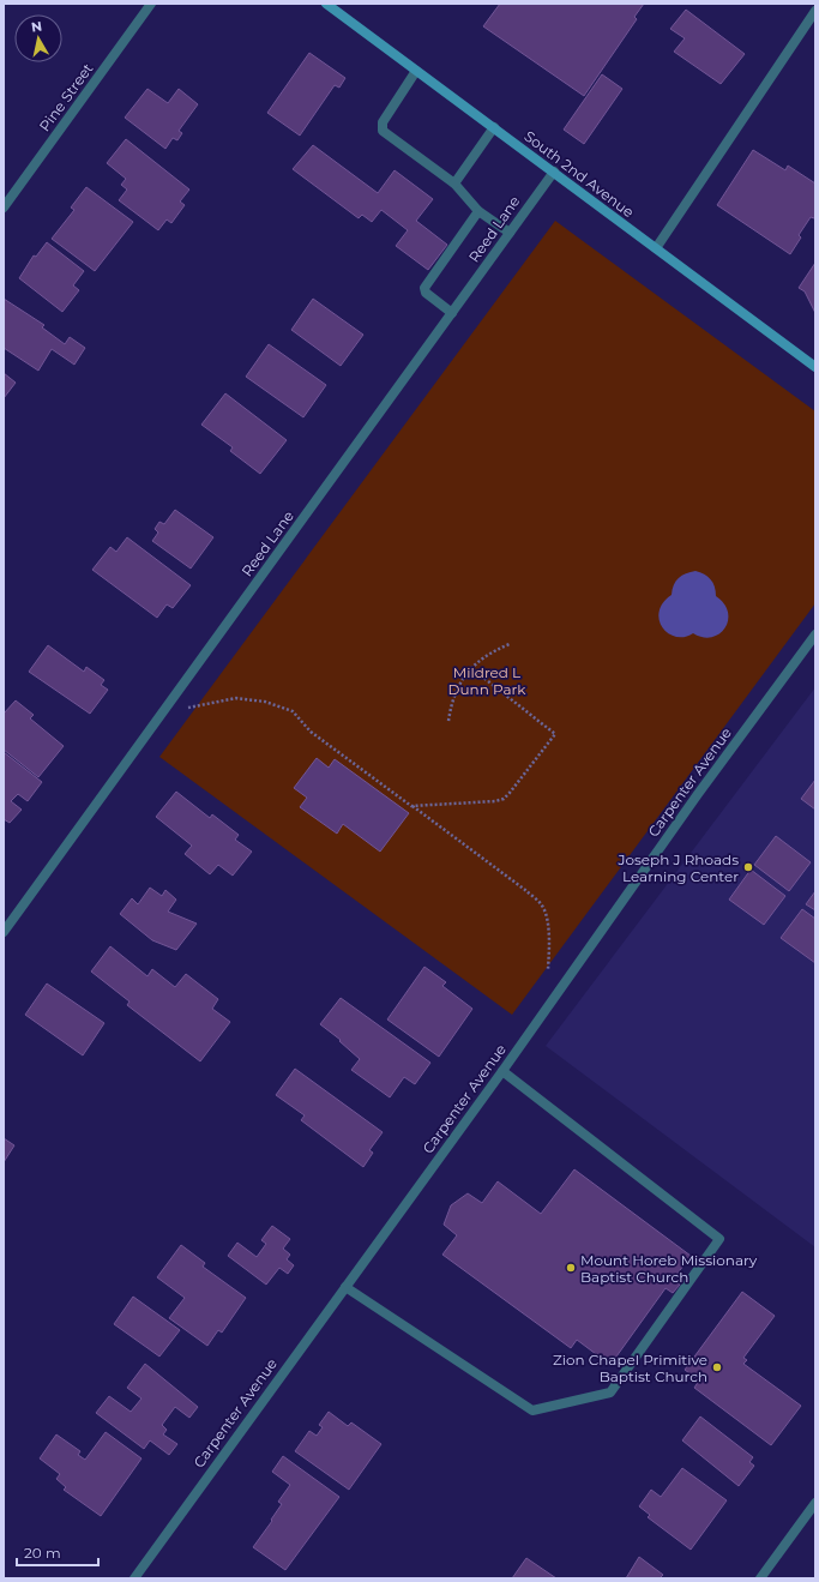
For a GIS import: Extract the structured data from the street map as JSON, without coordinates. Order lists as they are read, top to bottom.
{
  "streets": {
    "main road": ["South 2nd Avenue"],
    "street": ["Pine Street", "Reed Lane", "Carpenter Avenue"]
  },
  "crossings": [
    ["South 2nd Avenue", "Reed Lane"]
  ],
  "parks": ["Mildred L Dunn Park"],
  "places": ["Joseph J Rhoads Learning Center", "Mount Horeb Missionary Baptist Church", "Zion Chapel Primitive Baptist Church"],
  "scale_bar": "20 m",
  "north": "top"
}
